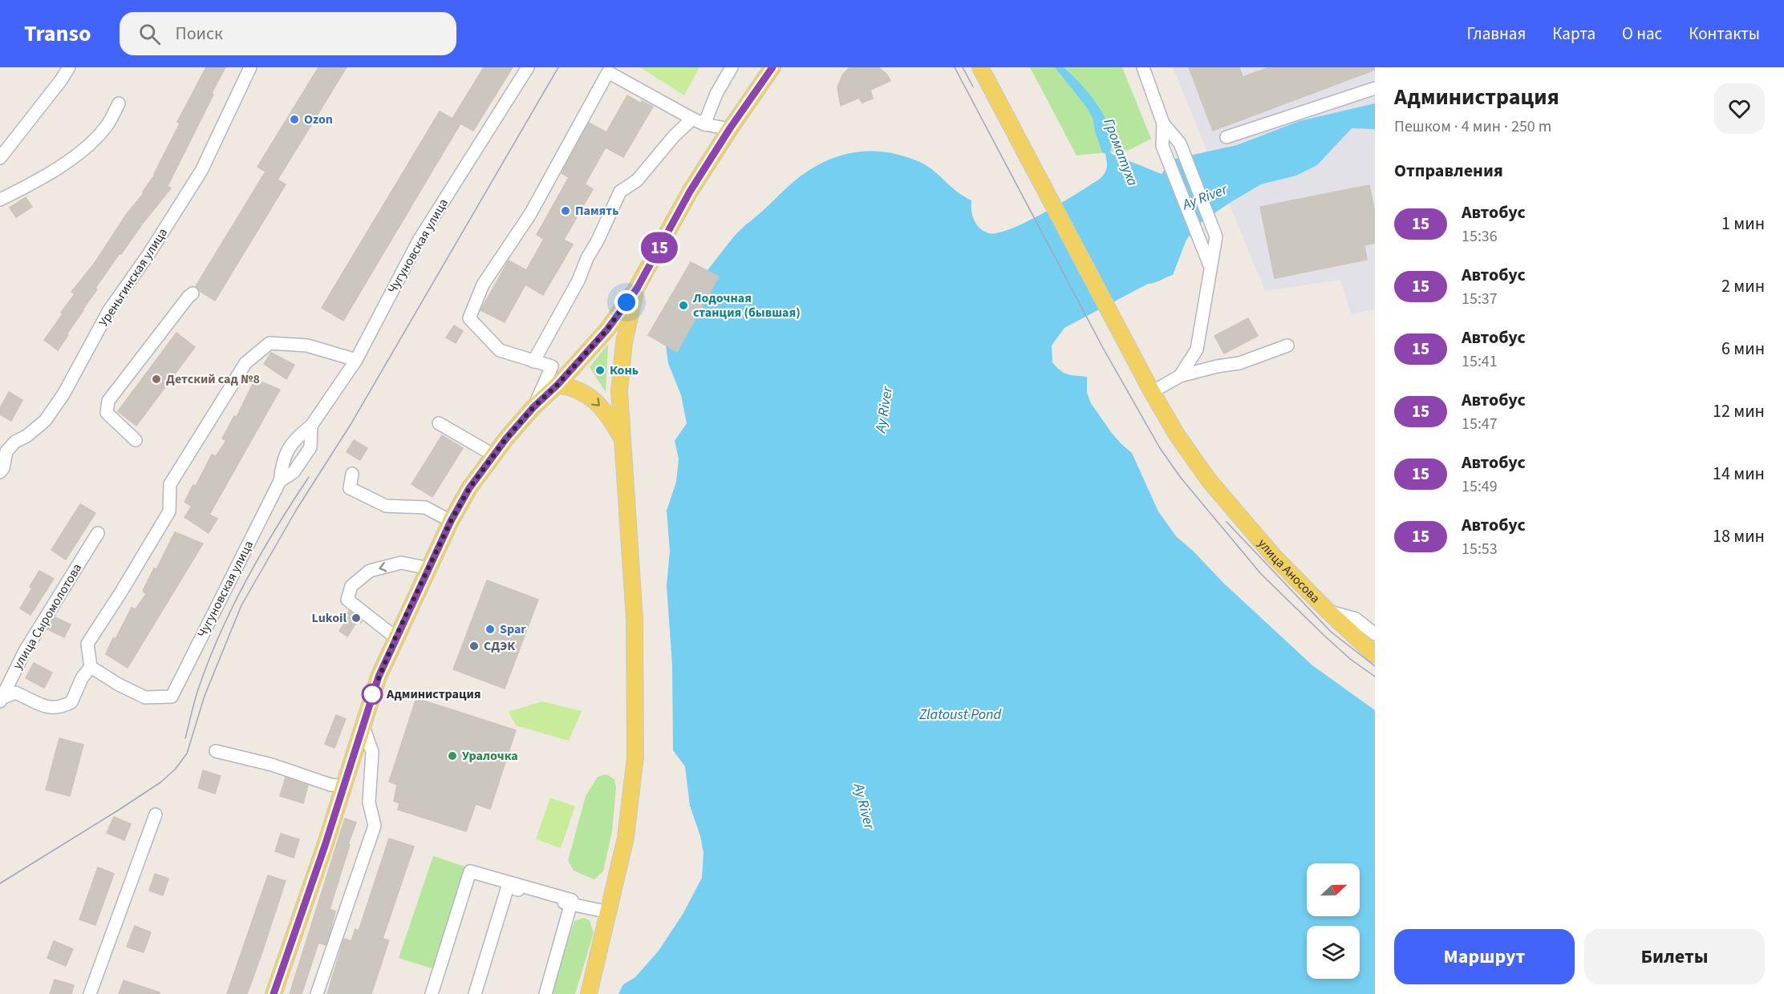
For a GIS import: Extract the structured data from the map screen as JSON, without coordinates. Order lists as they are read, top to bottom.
{
  "streets": {
    "main road": ["улица Аносова"],
    "street": ["Чугуновская улица", "Уреньгинская улица", "улица Сыромолотова"]
  },
  "water": ["Громатуха", "Ay River", "Zlatoust Pond"],
  "places": [
    "Ozon",
    "Память",
    "Лодочная станция (бывшая)",
    "Конь",
    "Детский сад №8",
    "Lukoil",
    "Spar",
    "СДЭК",
    "Администрация",
    "Уралочка"
  ],
  "lines": ["bus line 15"],
  "north": "right",
  "page": {
    "header": "Transo",
    "search": "Поиск",
    "nav": [
      "Главная",
      "Карта",
      "О нас",
      "Контакты"
    ],
    "on_map": "15",
    "heading": [
      ["Администрация", "Пешком · 4 мин · 250 m"],
      "Отправления"
    ],
    "list": [
      {
        "mark": "15",
        "name": "Автобус",
        "note": "15:36",
        "value": "1 мин"
      },
      {
        "mark": "15",
        "name": "Автобус",
        "note": "15:37",
        "value": "2 мин"
      },
      {
        "mark": "15",
        "name": "Автобус",
        "note": "15:41",
        "value": "6 мин"
      },
      {
        "mark": "15",
        "name": "Автобус",
        "note": "15:47",
        "value": "12 мин"
      },
      {
        "mark": "15",
        "name": "Автобус",
        "note": "15:49",
        "value": "14 мин"
      },
      {
        "mark": "15",
        "name": "Автобус",
        "note": "15:53",
        "value": "18 мин"
      }
    ],
    "buttons": ["Маршрут", "Билеты"]
  }
}
